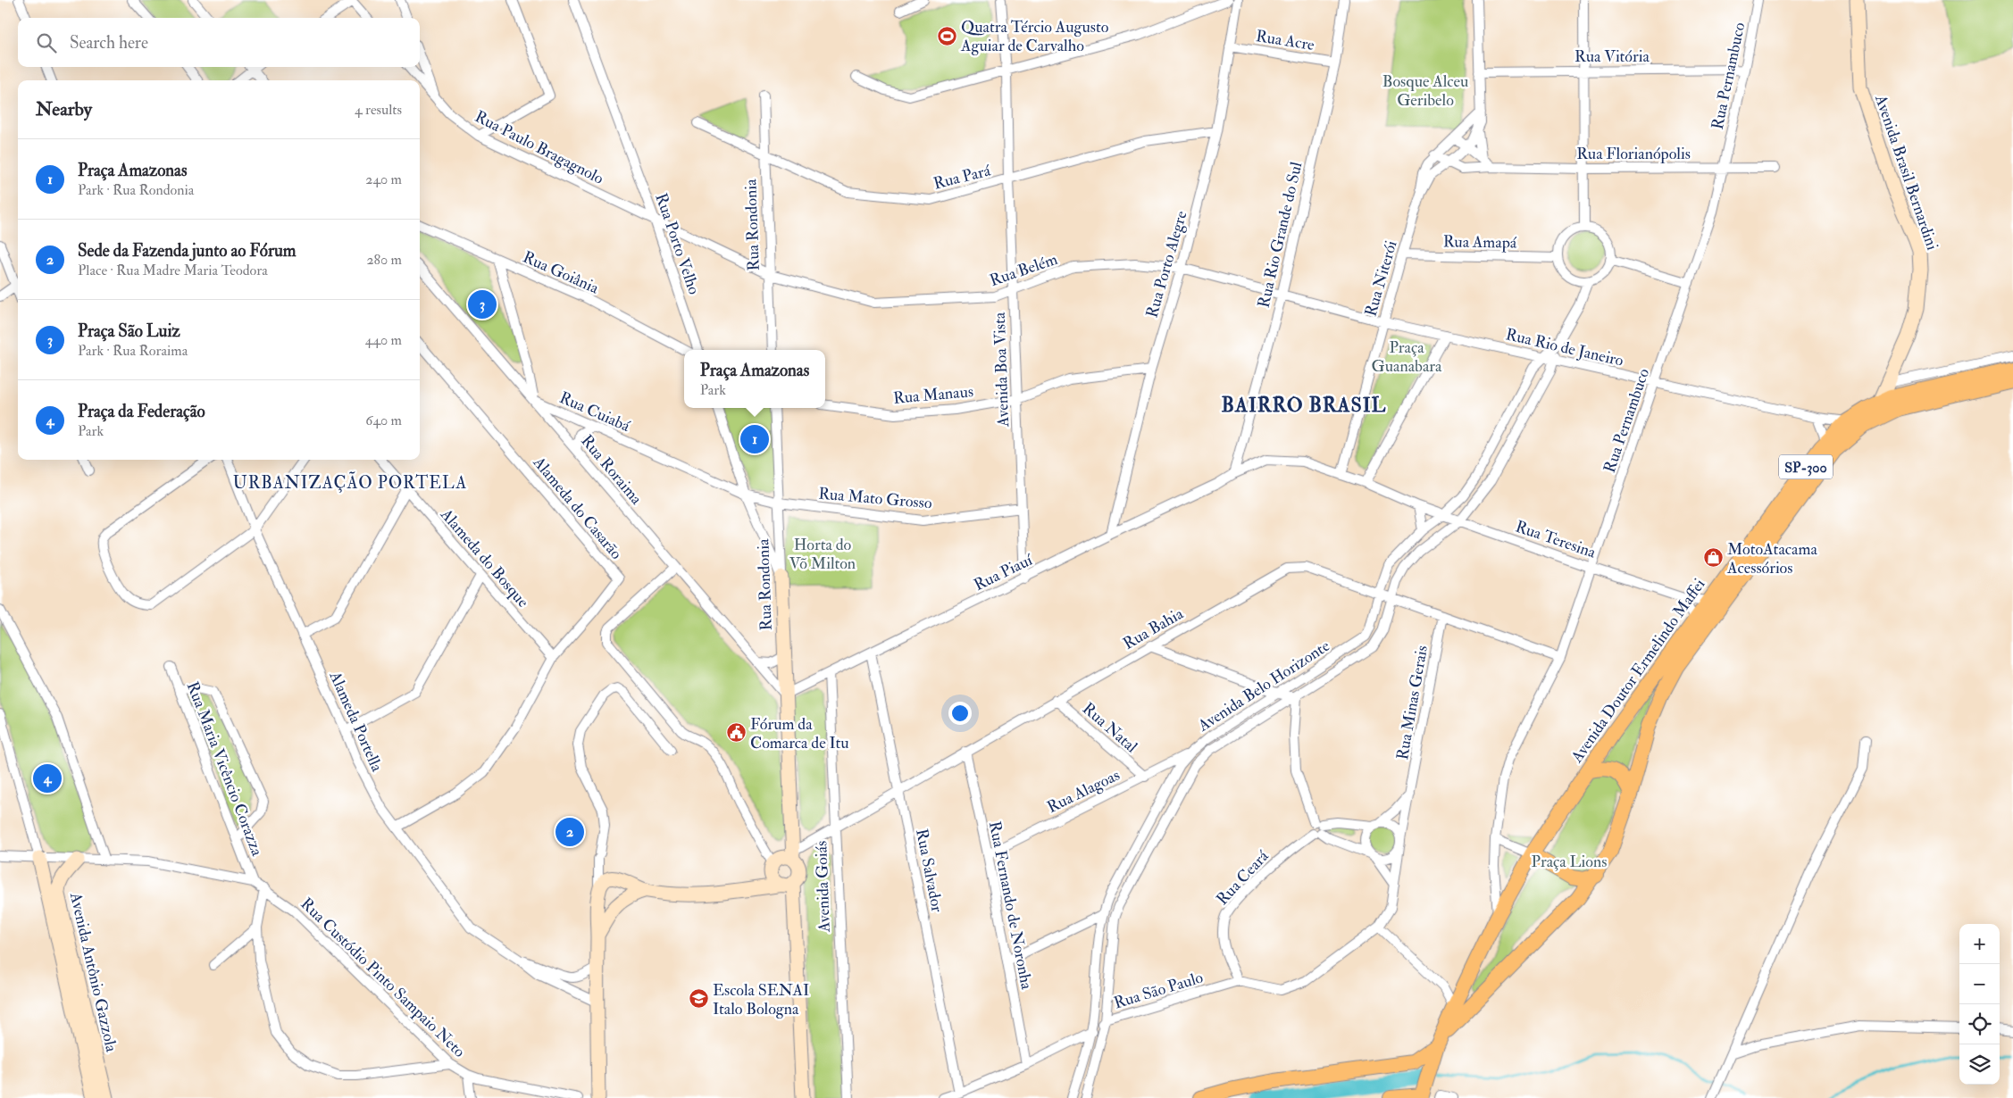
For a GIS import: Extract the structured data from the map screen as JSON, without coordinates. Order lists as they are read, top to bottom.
{
  "streets": {
    "main road": ["SP-300", "Avenida Doutor Ermelindo Maffei"],
    "street": [
      "Rua Acre",
      "Rua Vitória",
      "Rua Pernambuco",
      "Rua Paulo Bragagnolo",
      "Rua Florianópolis",
      "Avenida Brasil Bernardini",
      "Rua Pará",
      "Rua Rondonia",
      "Rua Rio Grande do Sul",
      "Rua Amapá",
      "Rua Porto Velho",
      "Rua Porto Alegre",
      "Rua Belém",
      "Rua Goiânia",
      "Rua Niterói",
      "Rua Rio de Janeiro",
      "Avenida Boa Vista",
      "Rua Manaus",
      "Rua Cuiabá",
      "Rua Roraima",
      "Rua Mato Grosso",
      "Alameda do Casarão",
      "Rua Teresina",
      "Alameda do Bosque",
      "Rua Piauí",
      "Rua Bahia",
      "Avenida Belo Horizonte",
      "Rua Minas Gerais",
      "Alameda Portella",
      "Rua Natal",
      "Rua Maria Vicêncio Corazza",
      "Rua Alagoas",
      "Rua Salvador",
      "Rua Ceará",
      "Avenida Goiás",
      "Rua Fernando de Noronha",
      "Avenida Antônio Gazzola",
      "Rua Custódio Pinto Sampaio Neto",
      "Rua São Paulo"
    ]
  },
  "crossings": [
    ["Rua Acre", "Rua Rio Grande do Sul"],
    ["Rua Acre", "Rua Porto Alegre"],
    ["Rua Vitória", "Rua Pernambuco"],
    ["Rua Pernambuco", "Rua Florianópolis"],
    ["Rua Pernambuco", "Rua Rio de Janeiro"],
    ["Rua Pernambuco", "Rua Teresina"],
    ["Rua Pernambuco", "Rua Bahia"],
    ["Rua Pernambuco", "Avenida Doutor Ermelindo Maffei"],
    ["Rua Paulo Bragagnolo", "Rua Porto Velho"],
    ["Rua Paulo Bragagnolo", "Rua Belém"],
    ["Rua Florianópolis", "Rua Niterói"],
    ["Avenida Brasil Bernardini", "Avenida Doutor Ermelindo Maffei"],
    ["Rua Pará", "Rua Rondonia"],
    ["Rua Pará", "Rua Porto Alegre"],
    ["Rua Pará", "Avenida Boa Vista"],
    ["Rua Rondonia", "Rua Belém"],
    ["Rua Rondonia", "Rua Cuiabá"],
    ["Rua Rondonia", "Rua Mato Grosso"],
    ["Rua Rondonia", "Avenida Goiás"],
    ["Rua Rio Grande do Sul", "Rua Belém"],
    ["Rua Rio Grande do Sul", "Rua Teresina"],
    ["Rua Rio Grande do Sul", "Rua Piauí"],
    ["Rua Amapá", "Rua Niterói"],
    ["Rua Amapá", "Avenida Belo Horizonte"],
    ["Rua Porto Velho", "Rua Belém"],
    ["Rua Porto Alegre", "Rua Belém"],
    ["Rua Porto Alegre", "Rua Manaus"],
    ["Rua Porto Alegre", "Rua Piauí"],
    ["Rua Belém", "Rua Niterói"],
    ["Rua Belém", "Rua Rio de Janeiro"],
    ["Rua Belém", "Avenida Boa Vista"],
    ["Rua Goiânia", "Rua Cuiabá"],
    ["Rua Niterói", "Rua Rio de Janeiro"],
    ["Rua Niterói", "Rua Teresina"],
    ["Rua Rio de Janeiro", "Avenida Doutor Ermelindo Maffei"],
    ["Rua Rio de Janeiro", "Avenida Belo Horizonte"],
    ["Avenida Boa Vista", "Rua Manaus"],
    ["Avenida Boa Vista", "Rua Mato Grosso"],
    ["Avenida Boa Vista", "Rua Piauí"],
    ["Rua Cuiabá", "Rua Roraima"],
    ["Rua Cuiabá", "Rua Mato Grosso"],
    ["SP-300", "Avenida Doutor Ermelindo Maffei"],
    ["Rua Roraima", "Rua Piauí"],
    ["Rua Roraima", "Avenida Goiás"],
    ["Alameda do Casarão", "Alameda do Bosque"],
    ["Alameda do Casarão", "Alameda Portella"],
    ["Rua Teresina", "Rua Piauí"],
    ["Rua Teresina", "Avenida Doutor Ermelindo Maffei"],
    ["Rua Teresina", "Avenida Belo Horizonte"],
    ["Rua Piauí", "Rua Salvador"],
    ["Rua Piauí", "Avenida Goiás"],
    ["Rua Bahia", "Avenida Belo Horizonte"],
    ["Rua Bahia", "Rua Minas Gerais"],
    ["Rua Bahia", "Rua Natal"],
    ["Rua Bahia", "Rua Salvador"],
    ["Rua Bahia", "Avenida Goiás"],
    ["Rua Bahia", "Rua Fernando de Noronha"],
    ["Avenida Belo Horizonte", "Rua Alagoas"],
    ["Avenida Belo Horizonte", "Rua São Paulo"],
    ["Rua Minas Gerais", "Rua Ceará"],
    ["Rua Minas Gerais", "Rua São Paulo"],
    ["Rua Natal", "Rua Alagoas"],
    ["Rua Maria Vicêncio Corazza", "Rua Custódio Pinto Sampaio Neto"],
    ["Rua Alagoas", "Rua Fernando de Noronha"],
    ["Rua Salvador", "Rua São Paulo"],
    ["Rua Ceará", "Rua São Paulo"],
    ["Rua Fernando de Noronha", "Rua São Paulo"],
    ["Avenida Antônio Gazzola", "Rua Custódio Pinto Sampaio Neto"]
  ],
  "districts": ["BAIRRO BRASIL", "URBANIZAÇÃO PORTELA"],
  "parks": [
    "Bosque Alceu Geribelo",
    "Praça Guanabara",
    "Horta do Võ Milton",
    "Praça Lions"
  ],
  "places": {
    "sports": ["Quatra Tércio Augusto Aguiar de Carvalho"],
    "shop": ["MotoAtacama Acessórios"],
    "public building": ["Fórum da Comarca de Itu"],
    "school or university": ["Escola SENAI Italo Bologna"]
  },
  "page": {
    "search": "Search here",
    "heading": ["Nearby", "4 results"],
    "list": [
      {
        "mark": "1",
        "name": "Praça Amazonas",
        "note": "Park · Rua Rondonia",
        "value": "240 m"
      },
      {
        "mark": "2",
        "name": "Sede da Fazenda junto ao Fórum",
        "note": "Place · Rua Madre Maria Teodora",
        "value": "280 m"
      },
      {
        "mark": "3",
        "name": "Praça São Luiz",
        "note": "Park · Rua Roraima",
        "value": "440 m"
      },
      {
        "mark": "4",
        "name": "Praça da Federação",
        "note": "Park",
        "value": "640 m"
      }
    ],
    "pins": [
      "3",
      "1",
      "4",
      "2"
    ],
    "popup": ["Praça Amazonas", "Park"],
    "map_buttons": ["+", "−"]
  }
}
